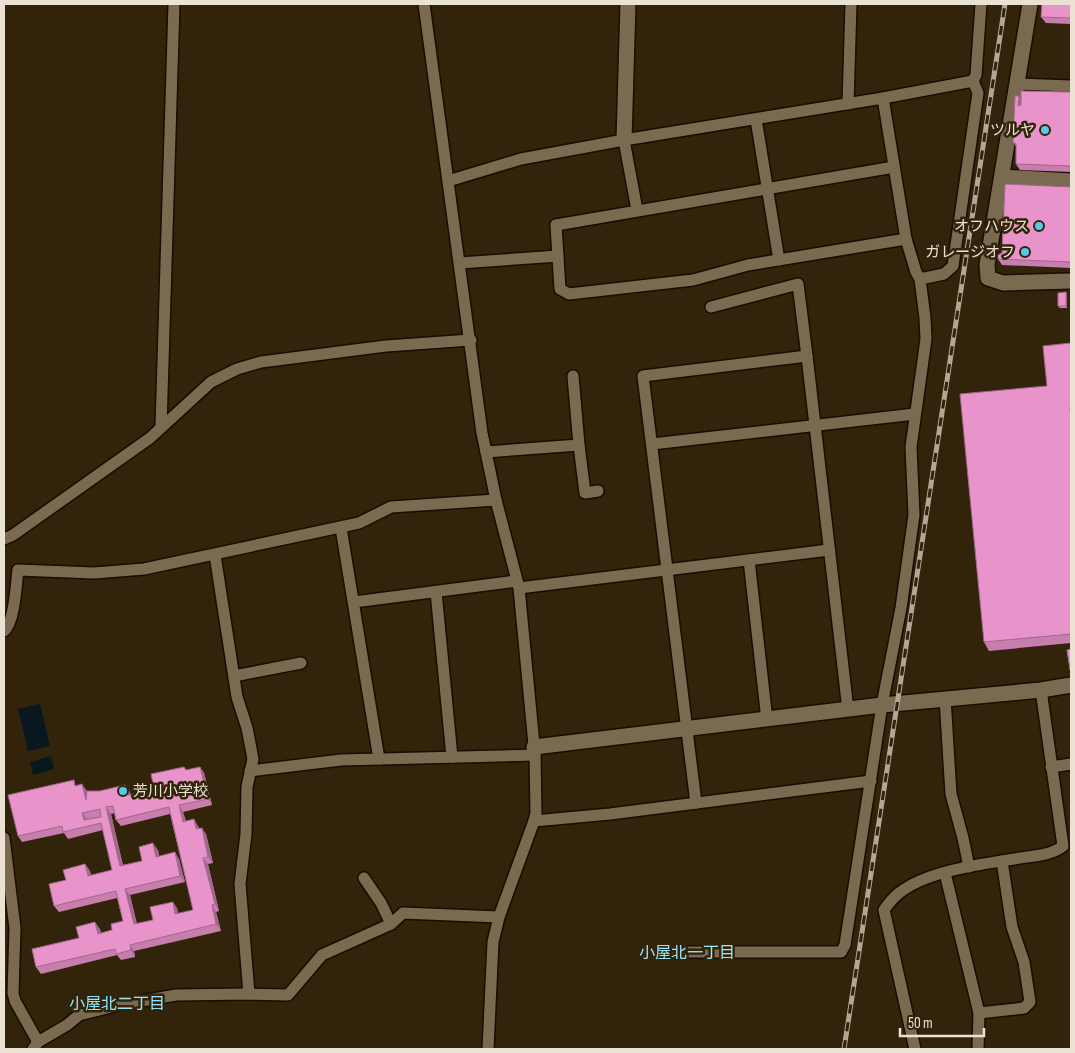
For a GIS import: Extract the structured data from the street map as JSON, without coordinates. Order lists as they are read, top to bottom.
{
  "districts": ["小屋北一丁目", "小屋北二丁目"],
  "places": [
    "ツルヤ",
    "オフハウス",
    "ガレージオフ",
    "芳川小学校"
  ],
  "scale_bar": "50 m"
}
